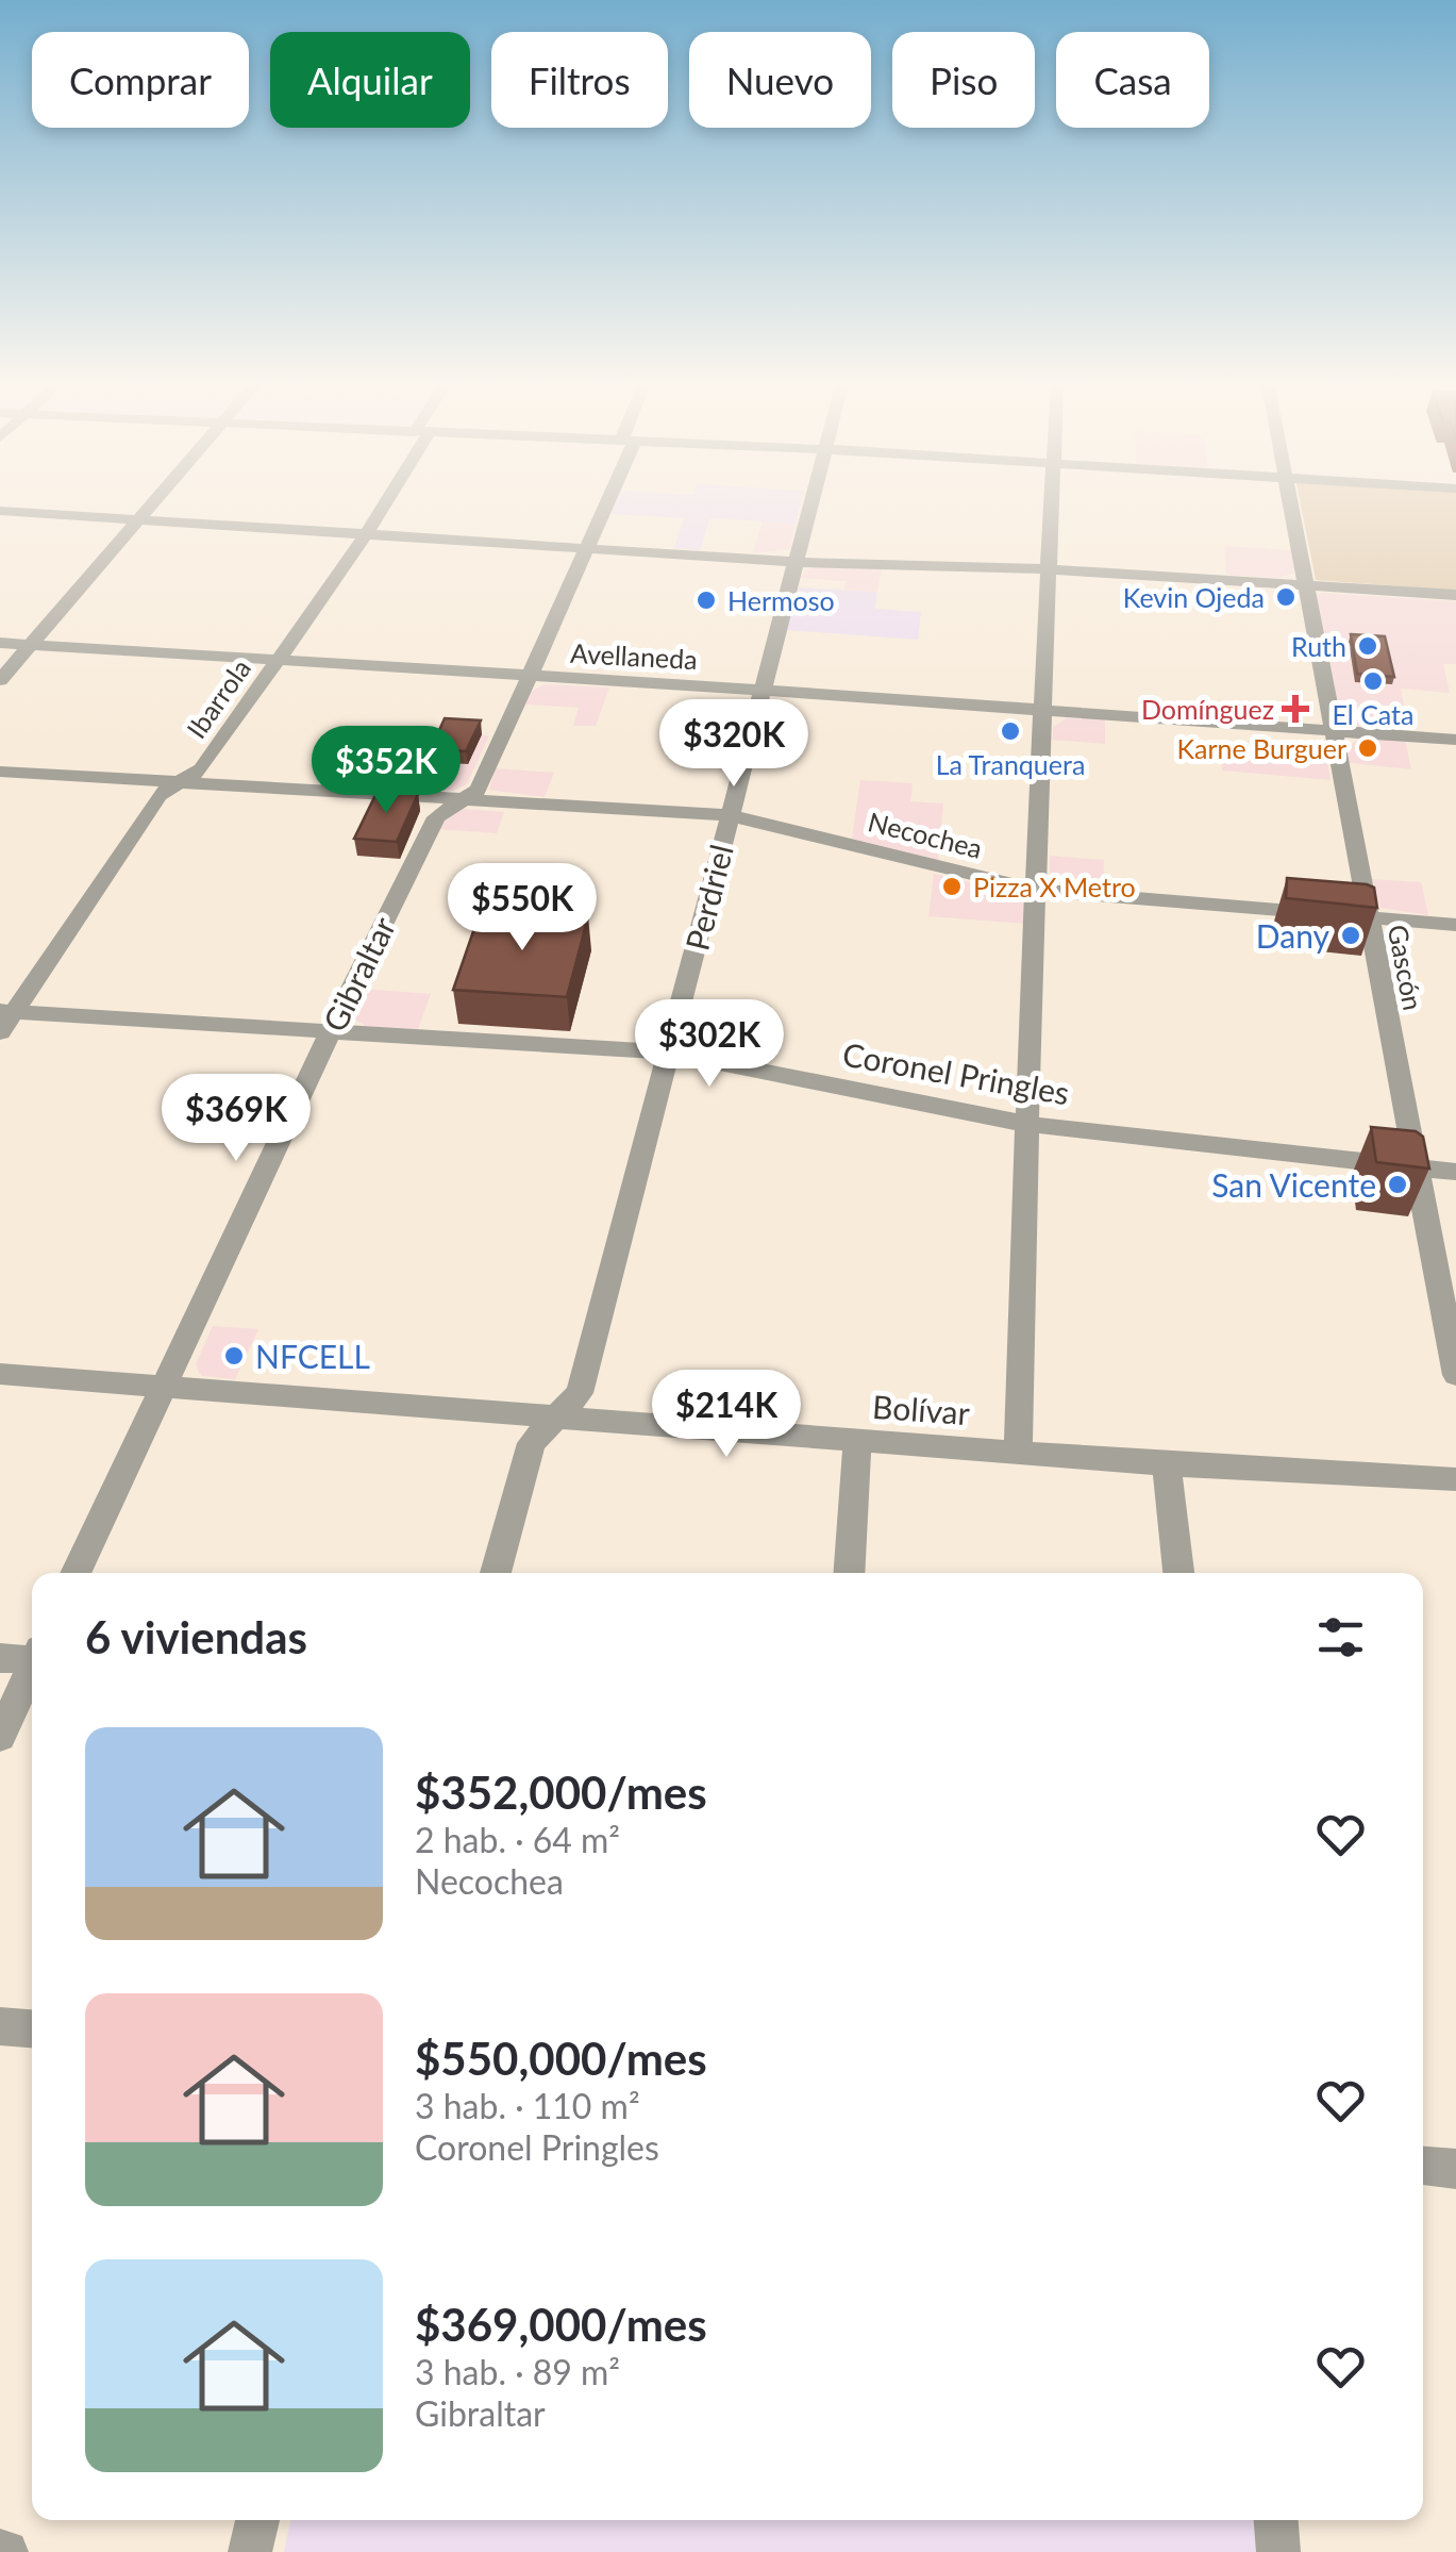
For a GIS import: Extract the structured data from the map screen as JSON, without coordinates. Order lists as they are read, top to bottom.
{
  "streets": {
    "street": [
      "Avellaneda",
      "Ibarrola",
      "Necochea",
      "Perdriel",
      "Gascón",
      "Gibraltar",
      "Coronel Pringles",
      "Bolívar"
    ]
  },
  "crossings": [
    ["Avellaneda", "Ibarrola"],
    ["Avellaneda", "Perdriel"],
    ["Avellaneda", "Gascón"],
    ["Avellaneda", "Gibraltar"],
    ["Ibarrola", "Necochea"],
    ["Ibarrola", "Coronel Pringles"],
    ["Necochea", "Perdriel"],
    ["Necochea", "Gascón"],
    ["Necochea", "Gibraltar"],
    ["Perdriel", "Coronel Pringles"],
    ["Perdriel", "Bolívar"],
    ["Gascón", "Coronel Pringles"],
    ["Gibraltar", "Coronel Pringles"],
    ["Gibraltar", "Bolívar"]
  ],
  "places": {
    "other": [
      "Kevin Ojeda",
      "Hermoso",
      "Ruth",
      "El Cata",
      "La Tranquera",
      "Karne Burguer",
      "Pizza X Metro",
      "Dany",
      "San Vicente",
      "NFCELL"
    ],
    "health": ["Domínguez"]
  },
  "page": {
    "chip": [
      "Comprar",
      "Alquilar",
      "Filtros",
      "Nuevo",
      "Piso",
      "Casa"
    ],
    "price": [
      "$320K",
      "$352K",
      "$550K",
      "$302K",
      "$369K",
      "$214K"
    ],
    "heading": "6 viviendas",
    "list": [
      {
        "name": "$352,000/mes",
        "note": "2 hab. · 64 m² · Necochea"
      },
      {
        "name": "$550,000/mes",
        "note": "3 hab. · 110 m² · Coronel Pringles"
      },
      {
        "name": "$369,000/mes",
        "note": "3 hab. · 89 m² · Gibraltar"
      }
    ]
  }
}
